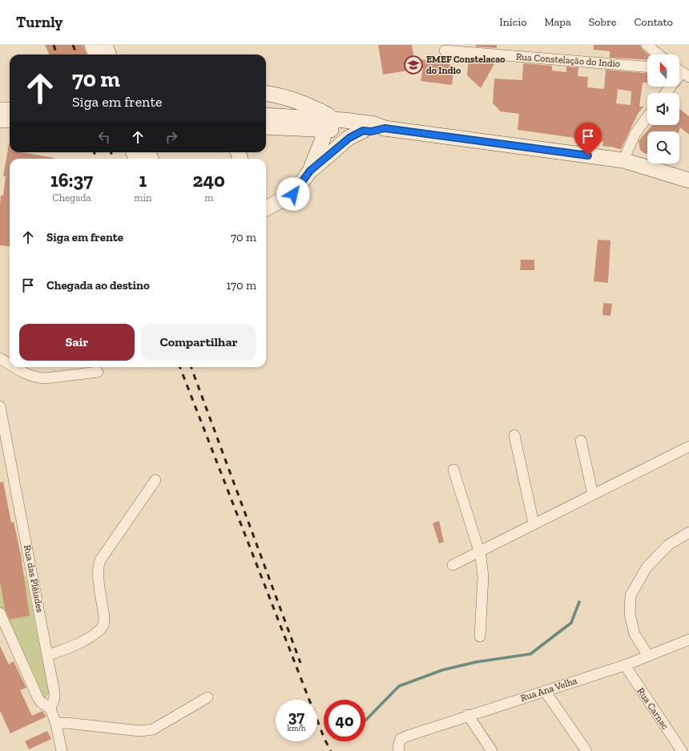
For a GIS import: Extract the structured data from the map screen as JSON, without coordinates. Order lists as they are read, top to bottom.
{
  "streets": {
    "street": [
      "Rua Constelação do Indio",
      "Rua das Plêiades",
      "Rua Ana Velha",
      "Rua Carnac"
    ]
  },
  "crossings": [
    ["Rua Ana Velha", "Rua Carnac"]
  ],
  "places": {
    "school or university": ["EMEF Constelacao do Indio"]
  },
  "north": "top",
  "page": {
    "header": "Turnly",
    "nav": [
      "Início",
      "Mapa",
      "Sobre",
      "Contato"
    ],
    "turn": ["70 m", "Siga em frente"],
    "eta": [
      "16:37",
      "Chegada",
      "1",
      "min",
      "240",
      "m"
    ],
    "list": [
      {
        "name": "Siga em frente",
        "value": "70 m"
      },
      {
        "name": "Chegada ao destino",
        "value": "170 m"
      }
    ],
    "buttons": ["Sair", "Compartilhar"],
    "speed": "37 km/h",
    "limit": "40"
  }
}
